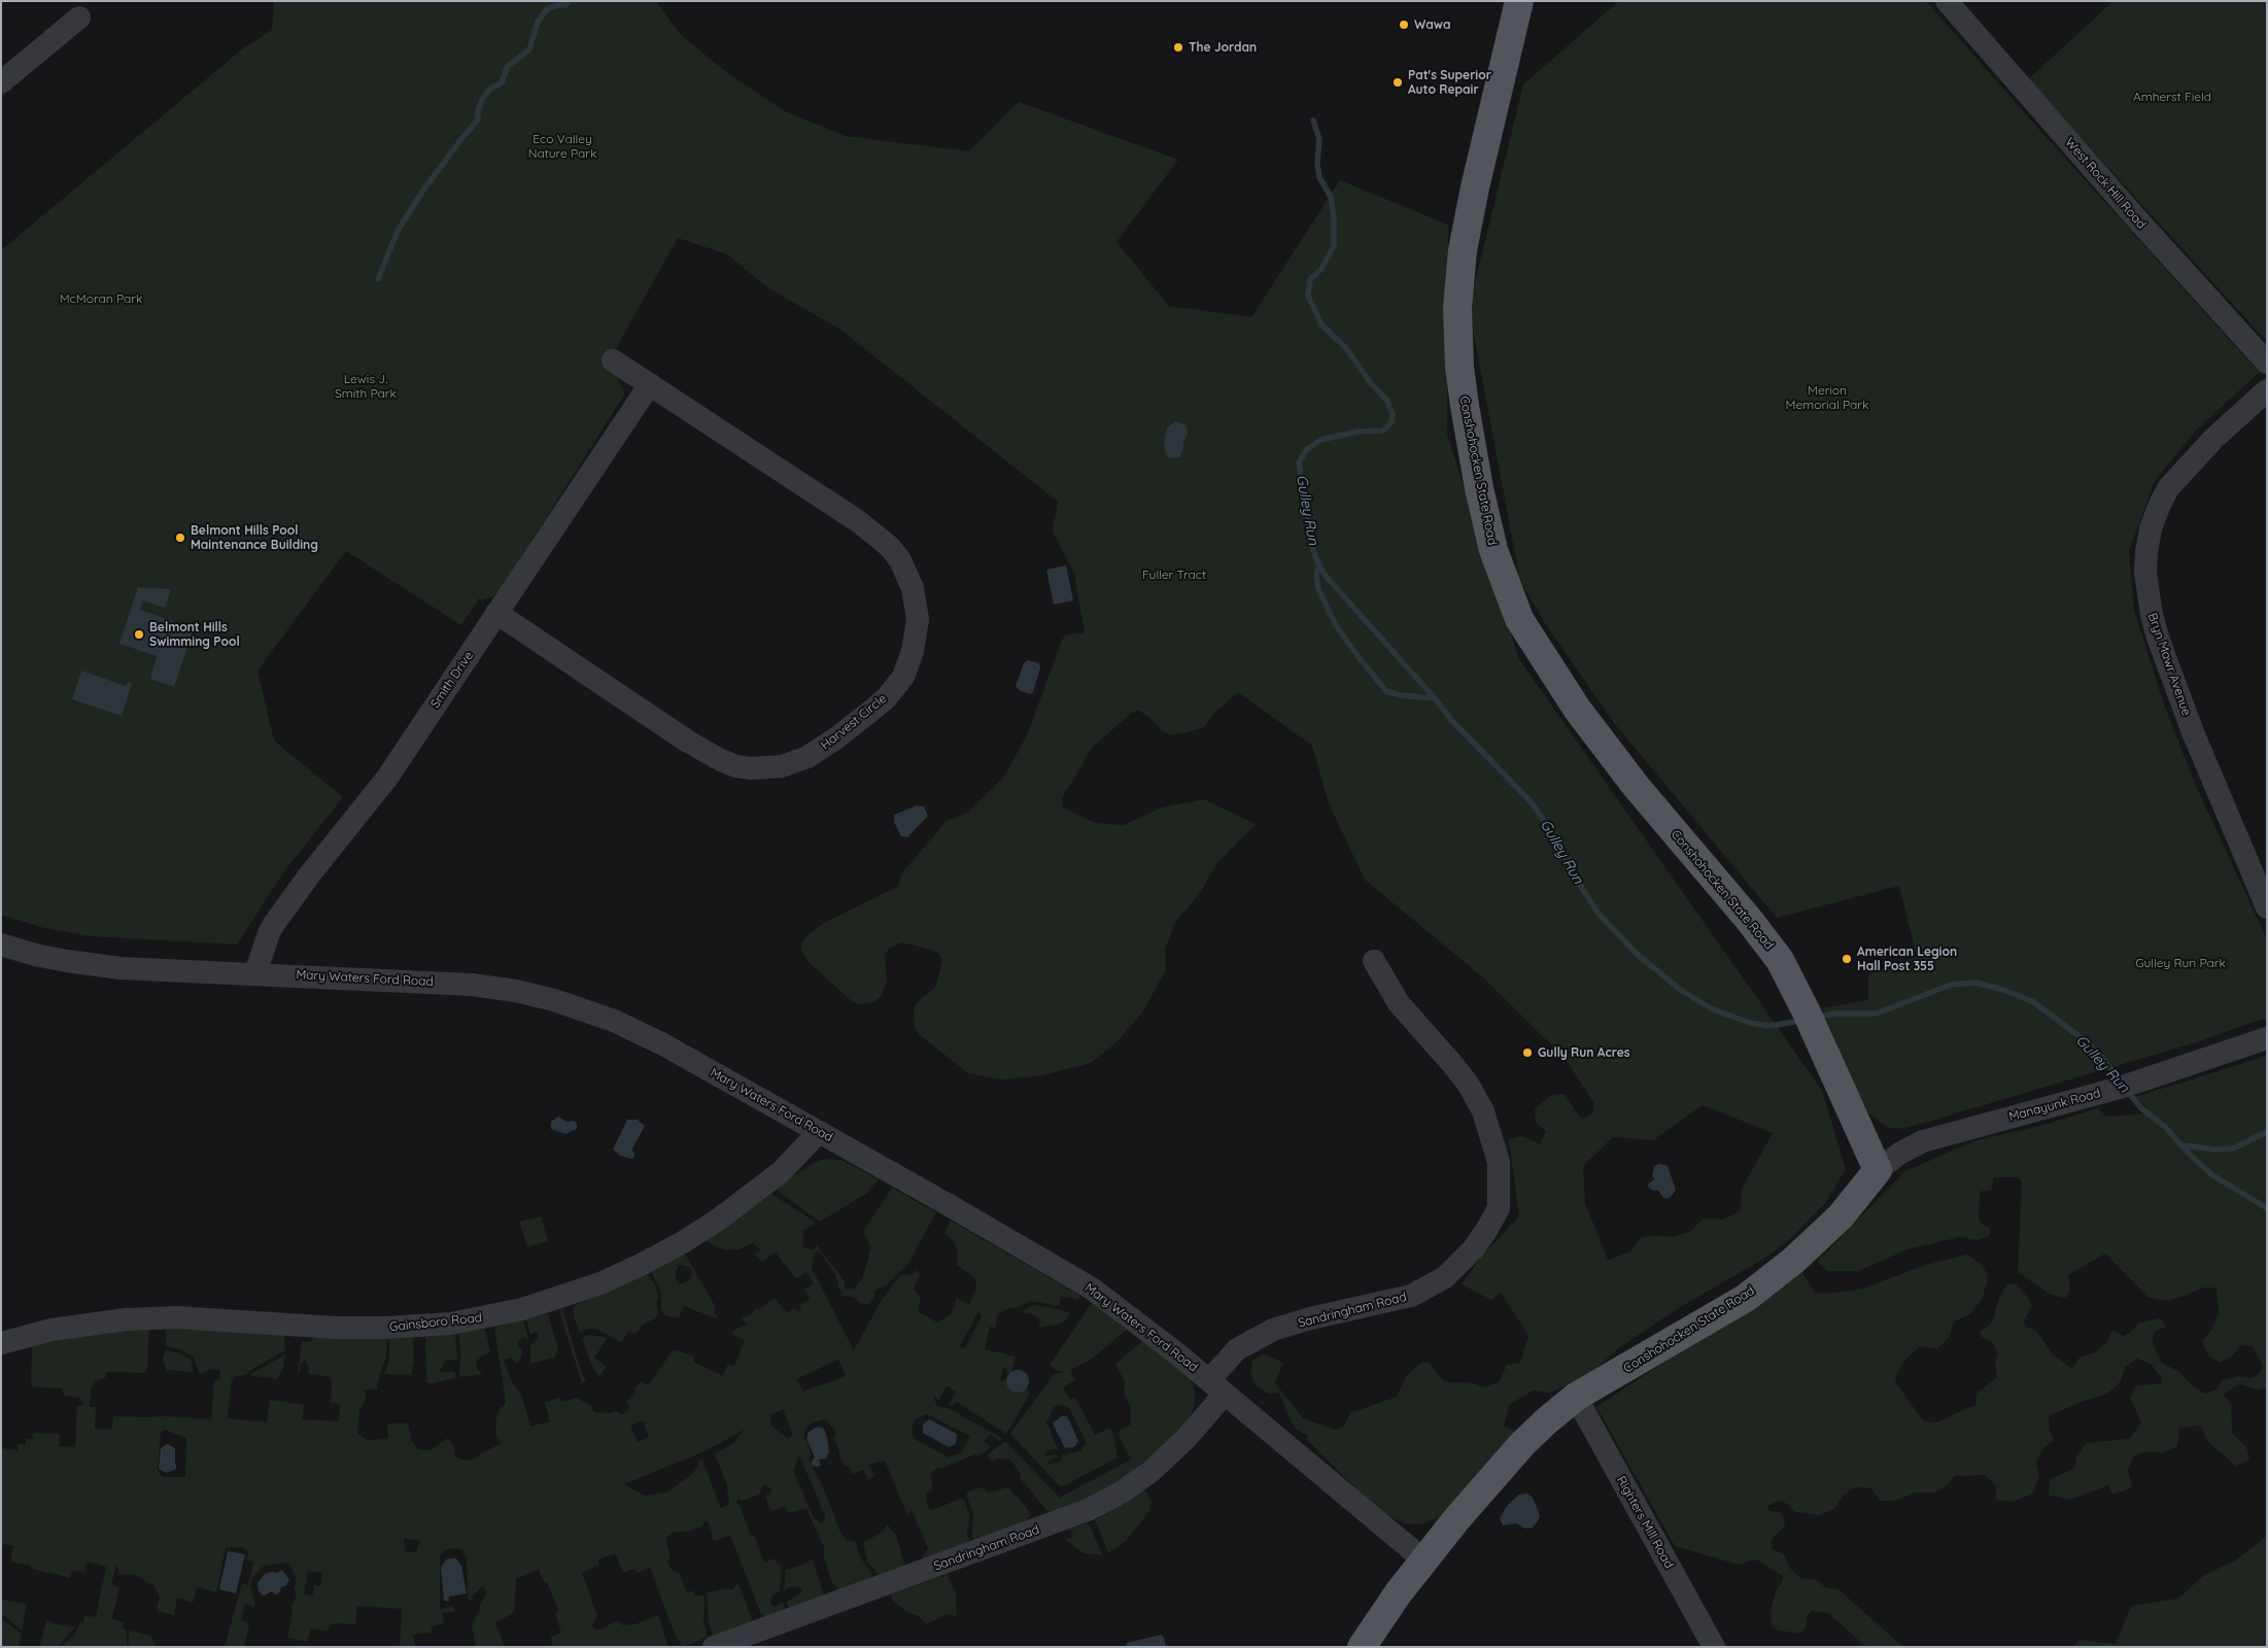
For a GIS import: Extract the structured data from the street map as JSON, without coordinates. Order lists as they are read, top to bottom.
{
  "streets": {
    "main road": ["Conshohocken State Road"],
    "street": [
      "West Rock Hill Road",
      "Bryn Mawr Avenue",
      "Smith Drive",
      "Harvest Circle",
      "Mary Waters Ford Road",
      "Manayunk Road",
      "Sandringham Road",
      "Gainsboro Road",
      "Righters Mill Road"
    ]
  },
  "crossings": [
    ["Conshohocken State Road", "Mary Waters Ford Road"],
    ["Conshohocken State Road", "Manayunk Road"],
    ["Conshohocken State Road", "Righters Mill Road"],
    ["Smith Drive", "Harvest Circle"],
    ["Smith Drive", "Mary Waters Ford Road"],
    ["Mary Waters Ford Road", "Sandringham Road"],
    ["Mary Waters Ford Road", "Gainsboro Road"]
  ],
  "water": ["Gulley Run"],
  "parks": [
    "Amherst Field",
    "Eco Valley Nature Park",
    "McMoran Park",
    "Lewis J. Smith Park",
    "Merion Memorial Park",
    "Fuller Tract",
    "Gulley Run Park"
  ],
  "places": [
    "Wawa",
    "The Jordan",
    "Pat's Superior Auto Repair",
    "Belmont Hills Pool Maintenance Building",
    "Belmont Hills Swimming Pool",
    "American Legion Hall Post 355",
    "Gully Run Acres"
  ]
}
